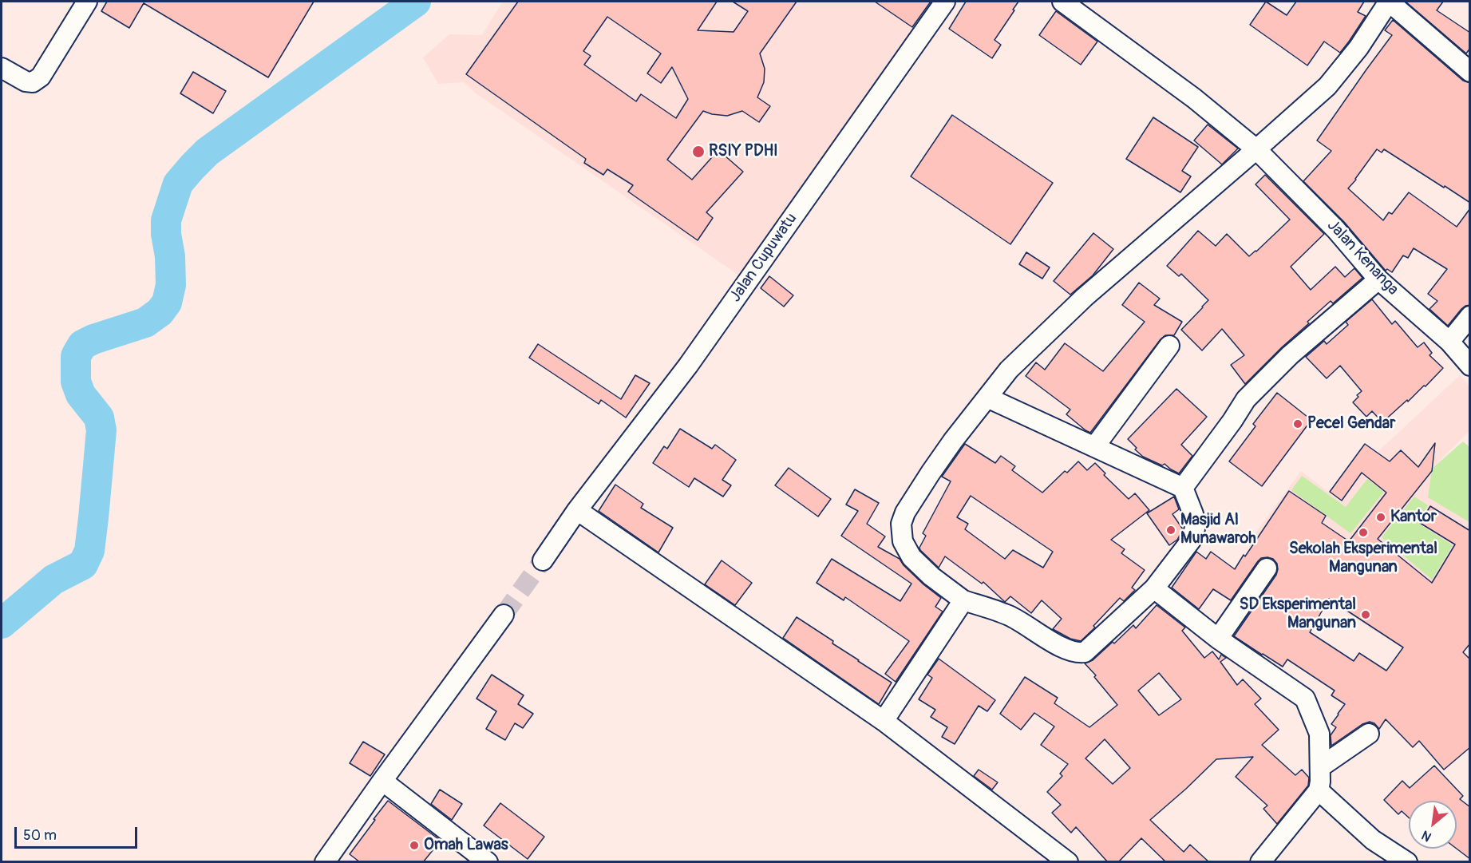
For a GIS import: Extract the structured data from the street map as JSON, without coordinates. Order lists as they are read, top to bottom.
{
  "streets": {
    "street": ["Jalan Cupuwatu", "Jalan Kenanga"]
  },
  "places": [
    "RSIY PDHI",
    "Pecel Gendar",
    "Kantor",
    "Masjid Al Munawaroh",
    "Sekolah Eksperimental Mangunan",
    "SD Eksperimental Mangunan",
    "Omah Lawas"
  ],
  "scale_bar": "50 m",
  "north": "bottom left"
}
